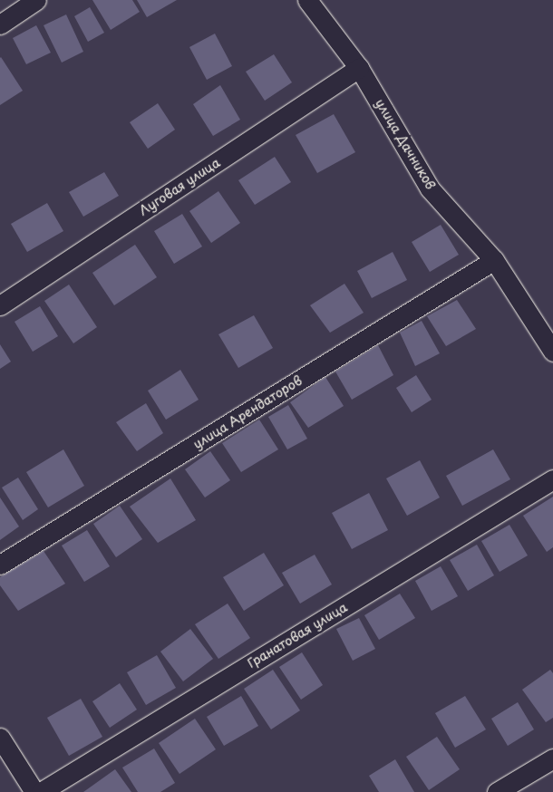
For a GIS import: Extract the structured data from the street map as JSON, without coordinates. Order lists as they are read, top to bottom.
{
  "streets": {
    "street": [
      "улица Дачников",
      "Луговая улица",
      "улица Арендаторов",
      "Гранатовая улица"
    ]
  },
  "crossings": [
    ["улица Дачников", "Луговая улица"],
    ["улица Дачников", "улица Арендаторов"]
  ]
}
